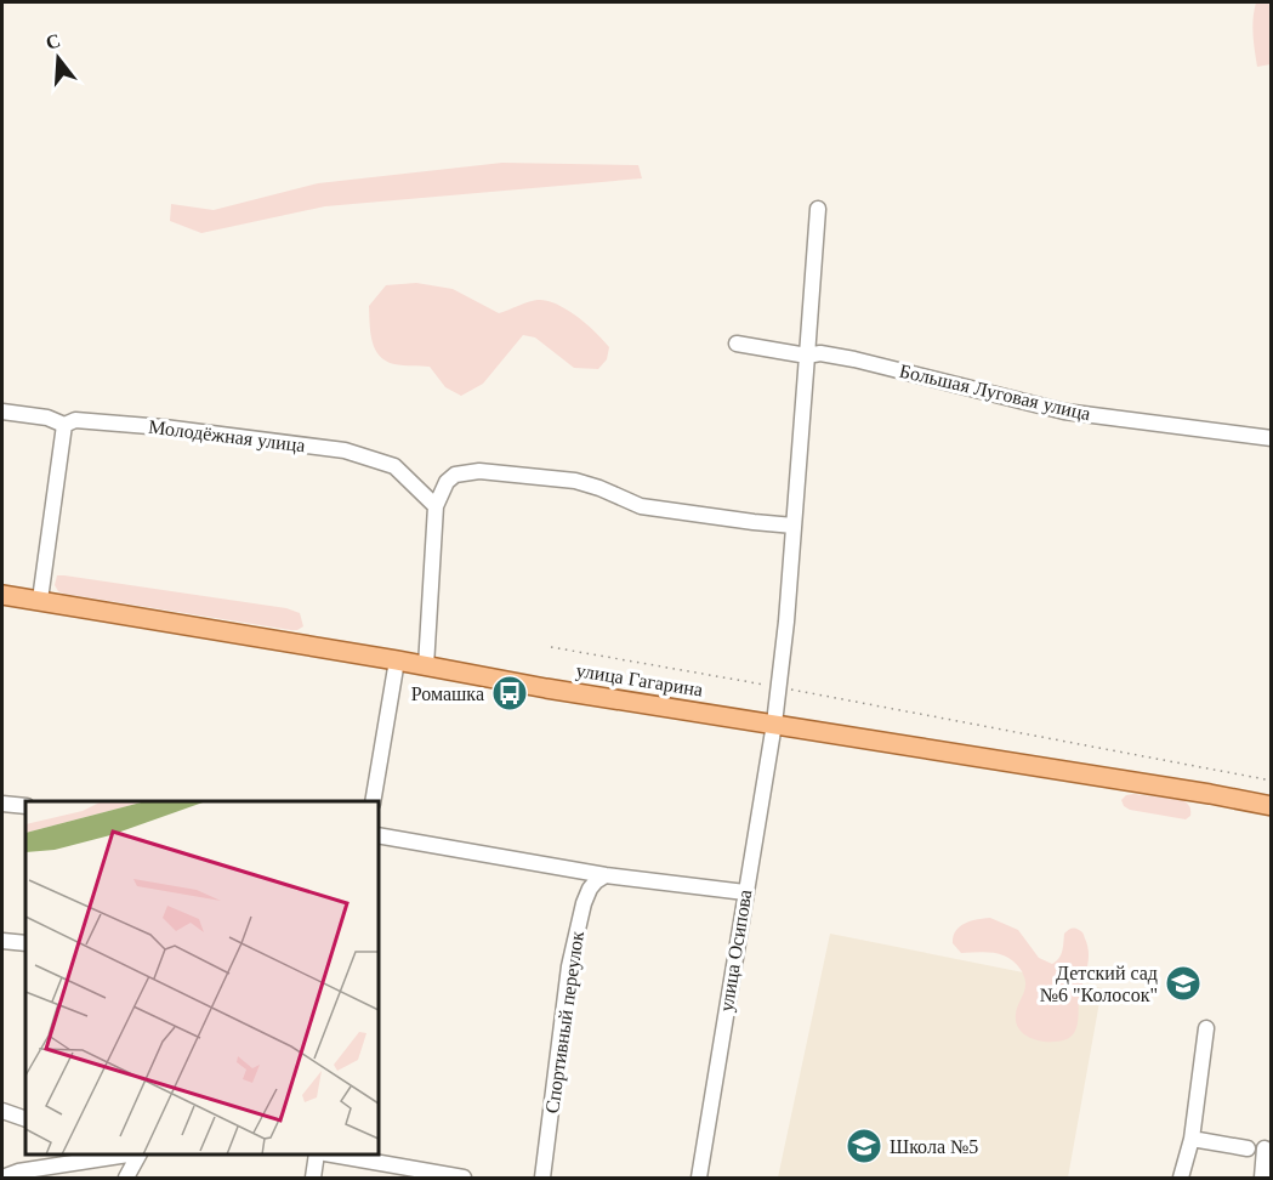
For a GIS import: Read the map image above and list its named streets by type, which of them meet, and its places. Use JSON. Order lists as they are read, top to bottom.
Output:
{
  "streets": {
    "main road": ["улица Гагарина"],
    "street": [
      "Большая Луговая улица",
      "Молодёжная улица",
      "улица Осипова",
      "Спортивный переулок"
    ]
  },
  "crossings": [
    ["Большая Луговая улица", "улица Осипова"],
    ["улица Гагарина", "улица Осипова"]
  ],
  "places": {
    "bus stop": ["Ромашка"],
    "school or university": ["Детский сад №6 \"Колосок\"", "Школа №5"]
  },
  "north": "top"
}
